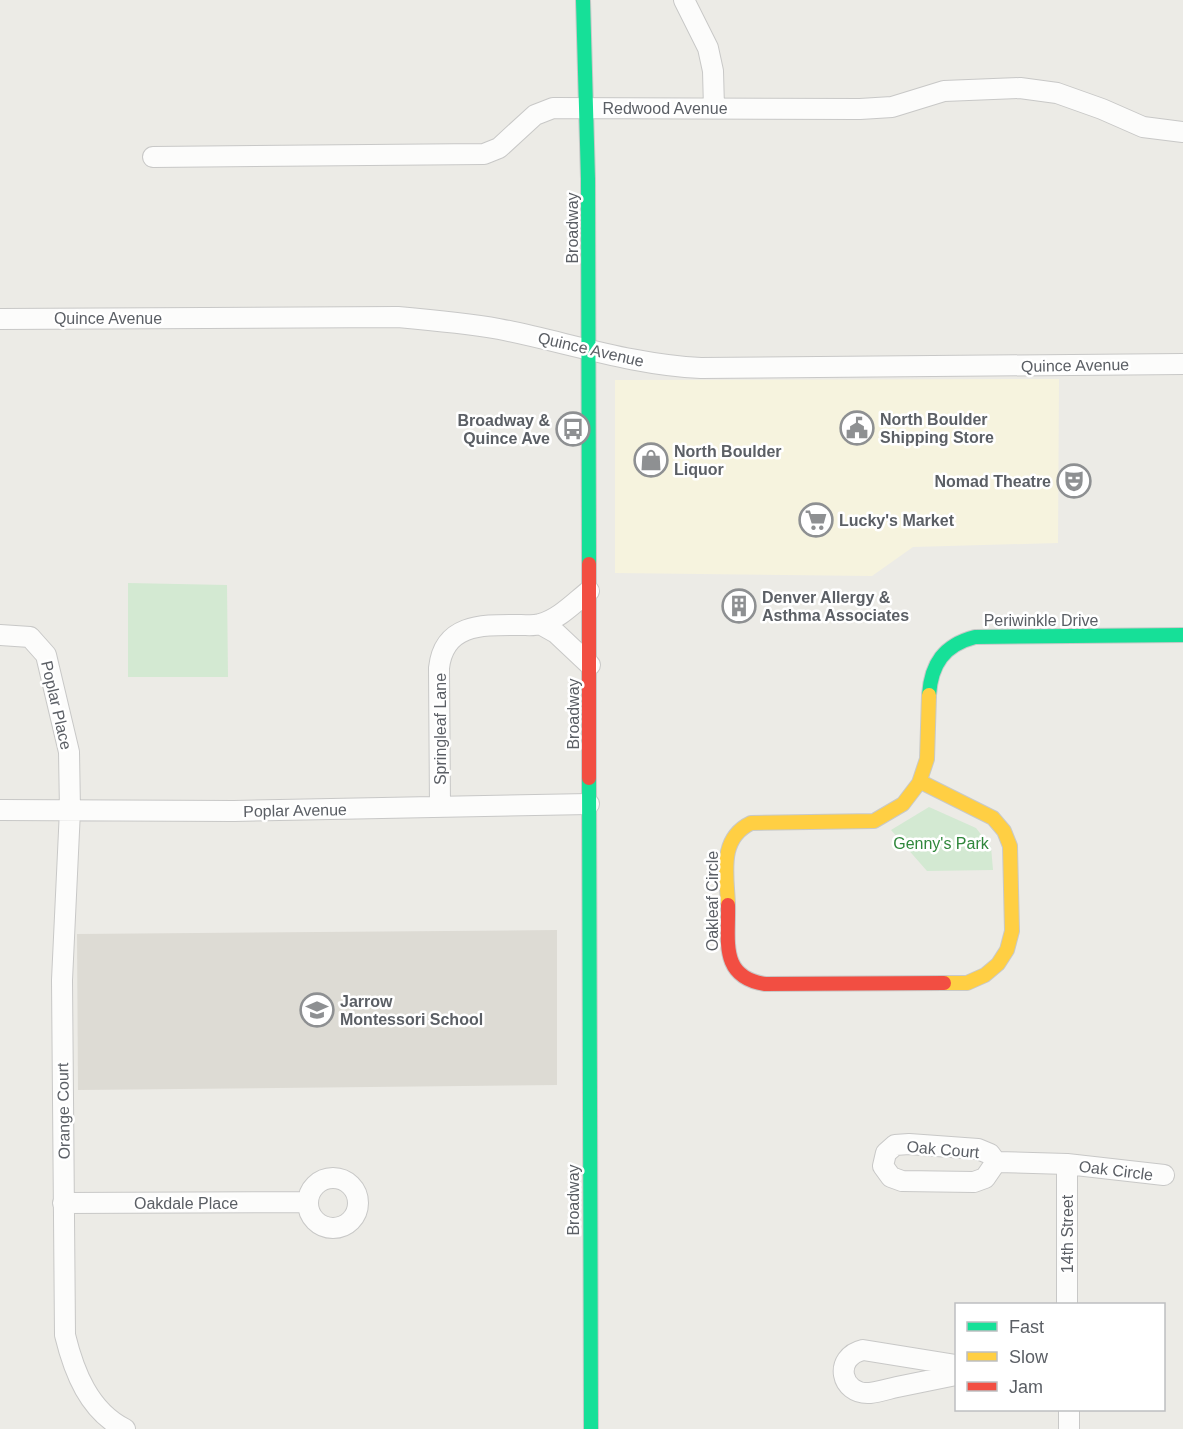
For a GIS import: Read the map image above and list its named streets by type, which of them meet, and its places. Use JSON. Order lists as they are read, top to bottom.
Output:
{
  "streets": {
    "main road": ["Broadway", "Periwinkle Drive", "Oakleaf Circle"],
    "street": [
      "Redwood Avenue",
      "Quince Avenue",
      "Poplar Place",
      "Springleaf Lane",
      "Poplar Avenue",
      "Orange Court",
      "Oak Court",
      "Oak Circle",
      "Oakdale Place",
      "14th Street"
    ]
  },
  "crossings": [
    ["Redwood Avenue", "Broadway"],
    ["Broadway", "Quince Avenue"],
    ["Broadway", "Springleaf Lane"],
    ["Broadway", "Poplar Avenue"],
    ["Periwinkle Drive", "Oakleaf Circle"],
    ["Poplar Place", "Poplar Avenue"],
    ["Poplar Place", "Orange Court"],
    ["Springleaf Lane", "Poplar Avenue"],
    ["Poplar Avenue", "Orange Court"],
    ["Orange Court", "Oakdale Place"],
    ["Oak Court", "Oak Circle"],
    ["Oak Court", "14th Street"],
    ["Oak Circle", "14th Street"]
  ],
  "parks": ["Genny's Park"],
  "places": {
    "public building": ["North Boulder Shipping Store"],
    "bus stop": ["Broadway & Quince Ave"],
    "shop": ["North Boulder Liquor"],
    "theatre": ["Nomad Theatre"],
    "supermarket": ["Lucky's Market"],
    "building": ["Denver Allergy & Asthma Associates"],
    "school or university": ["Jarrow Montessori School"]
  },
  "legend": ["Fast", "Slow", "Jam"]
}
